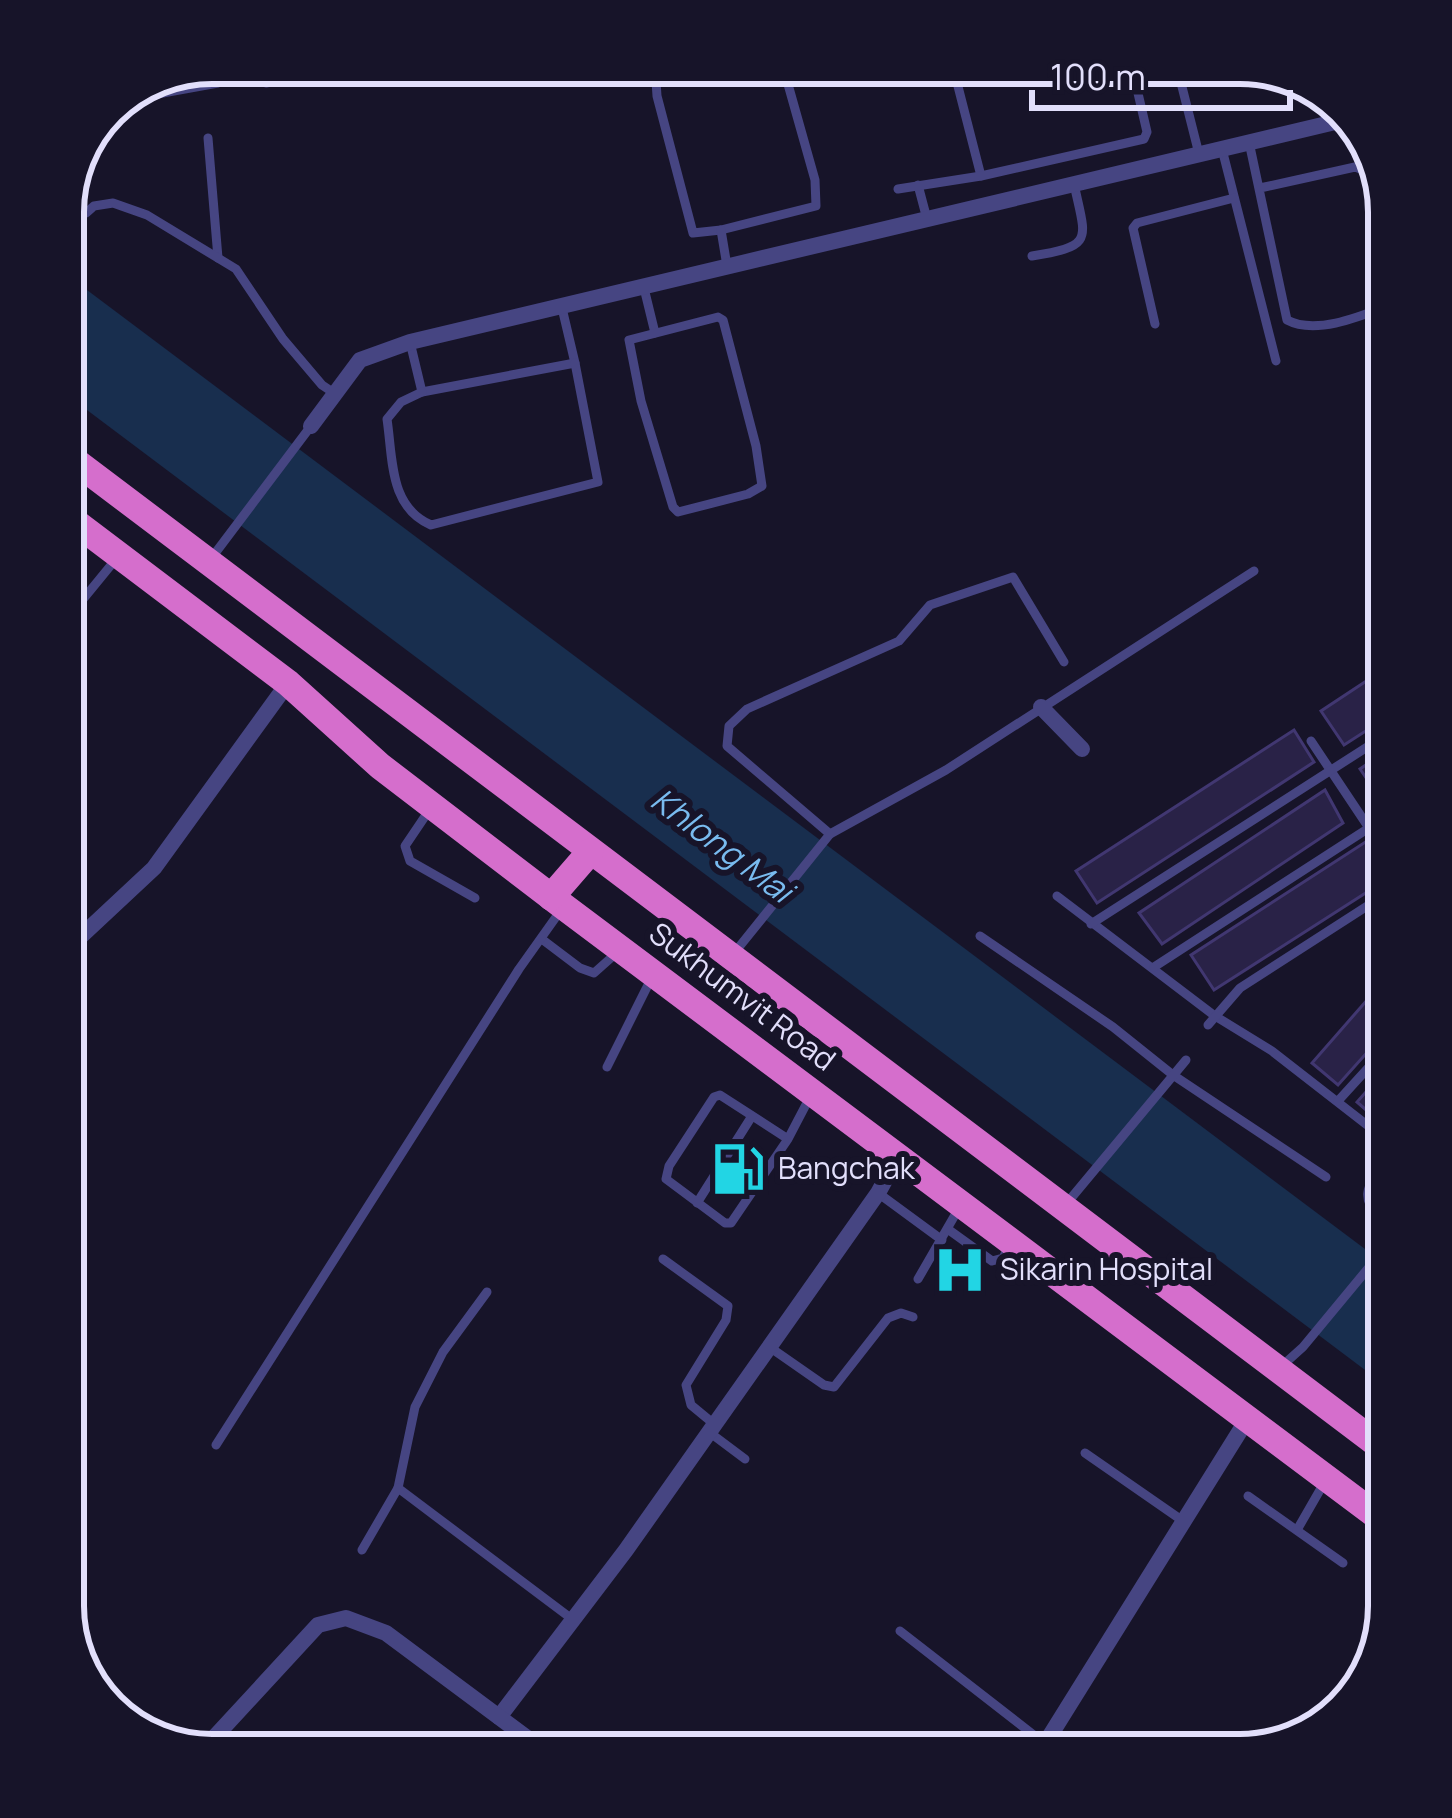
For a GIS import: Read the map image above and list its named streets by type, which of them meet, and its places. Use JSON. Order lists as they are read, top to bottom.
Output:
{
  "streets": {
    "highway": ["Sukhumvit Road"]
  },
  "water": ["Khlong Mai"],
  "places": {
    "fuel station": ["Bangchak"],
    "hospital": ["Sikarin Hospital"]
  },
  "scale_bar": "100 m"
}
